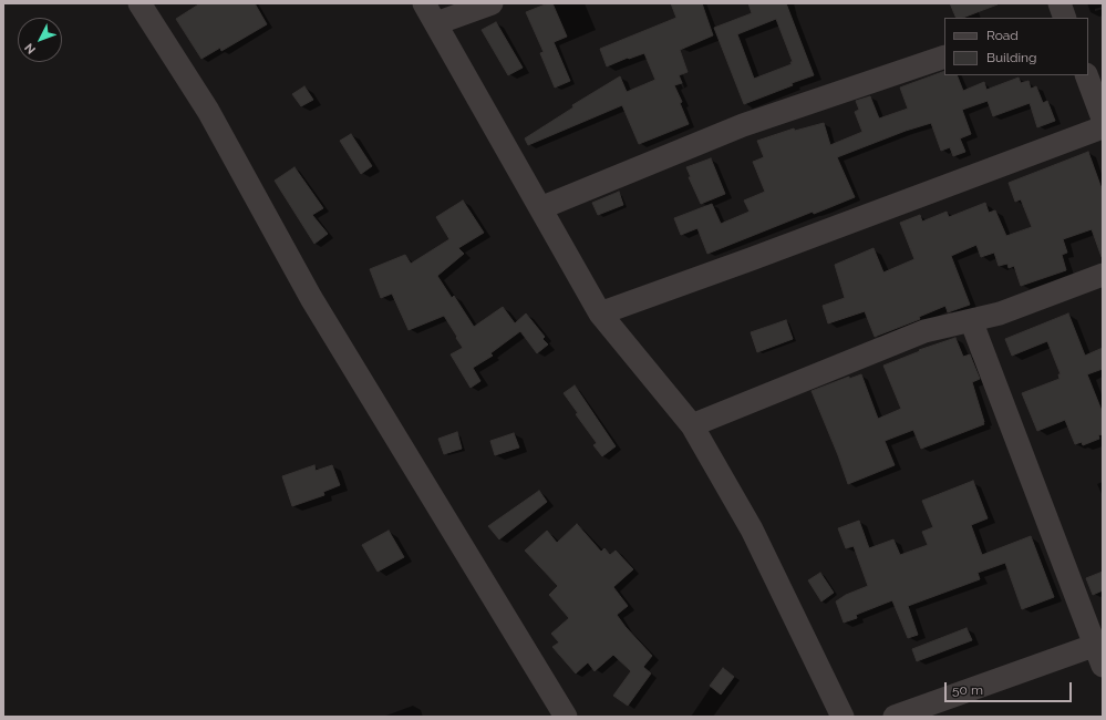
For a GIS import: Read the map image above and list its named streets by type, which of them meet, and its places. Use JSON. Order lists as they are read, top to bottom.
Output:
{
  "legend": ["Road", "Building"],
  "scale_bar": "50 m",
  "north": "bottom left"
}
